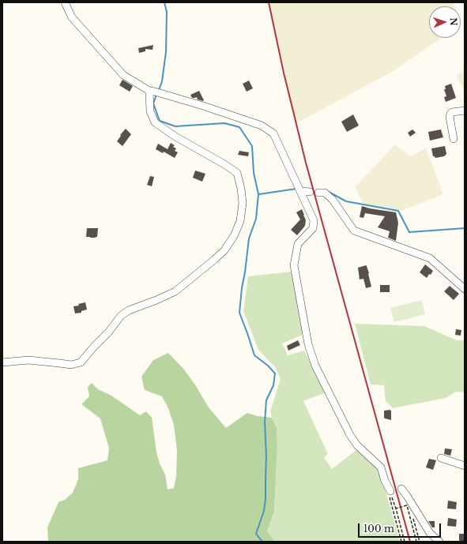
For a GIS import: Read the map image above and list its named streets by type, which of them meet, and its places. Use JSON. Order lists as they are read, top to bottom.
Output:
{
  "scale_bar": "100 m",
  "north": "right"
}
